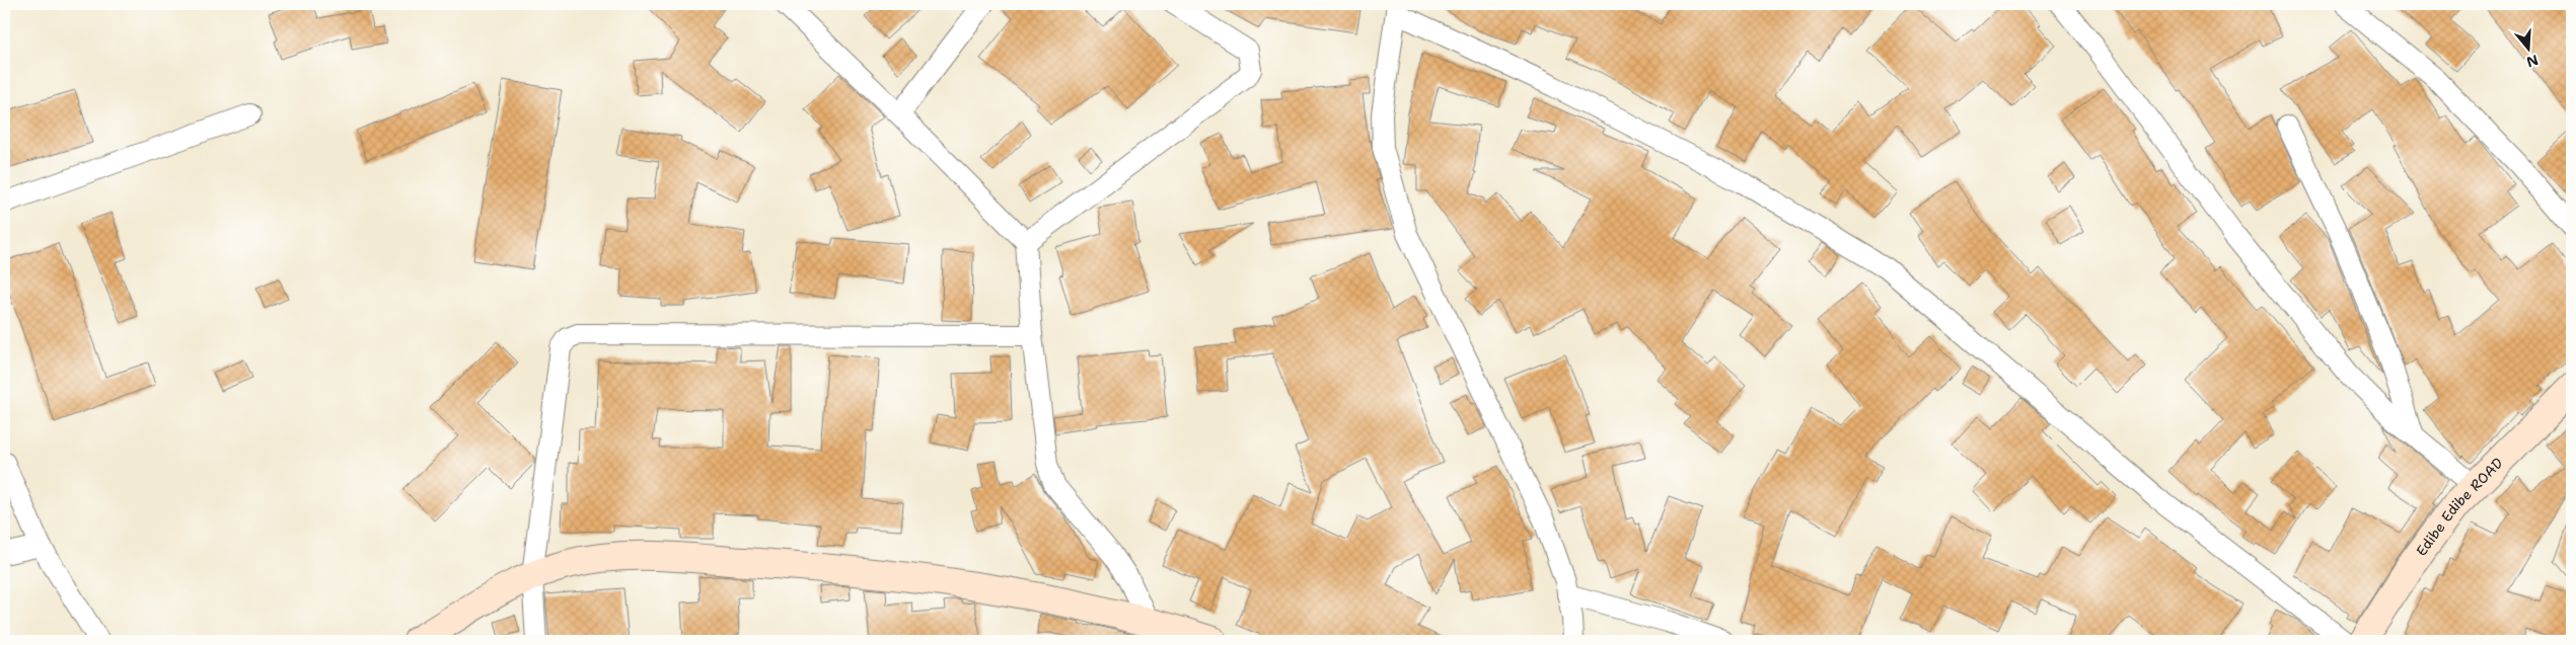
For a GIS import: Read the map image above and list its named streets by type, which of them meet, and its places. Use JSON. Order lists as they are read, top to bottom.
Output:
{
  "streets": {
    "street": ["Edibe Edibe ROAD"]
  },
  "north": "bottom"
}
